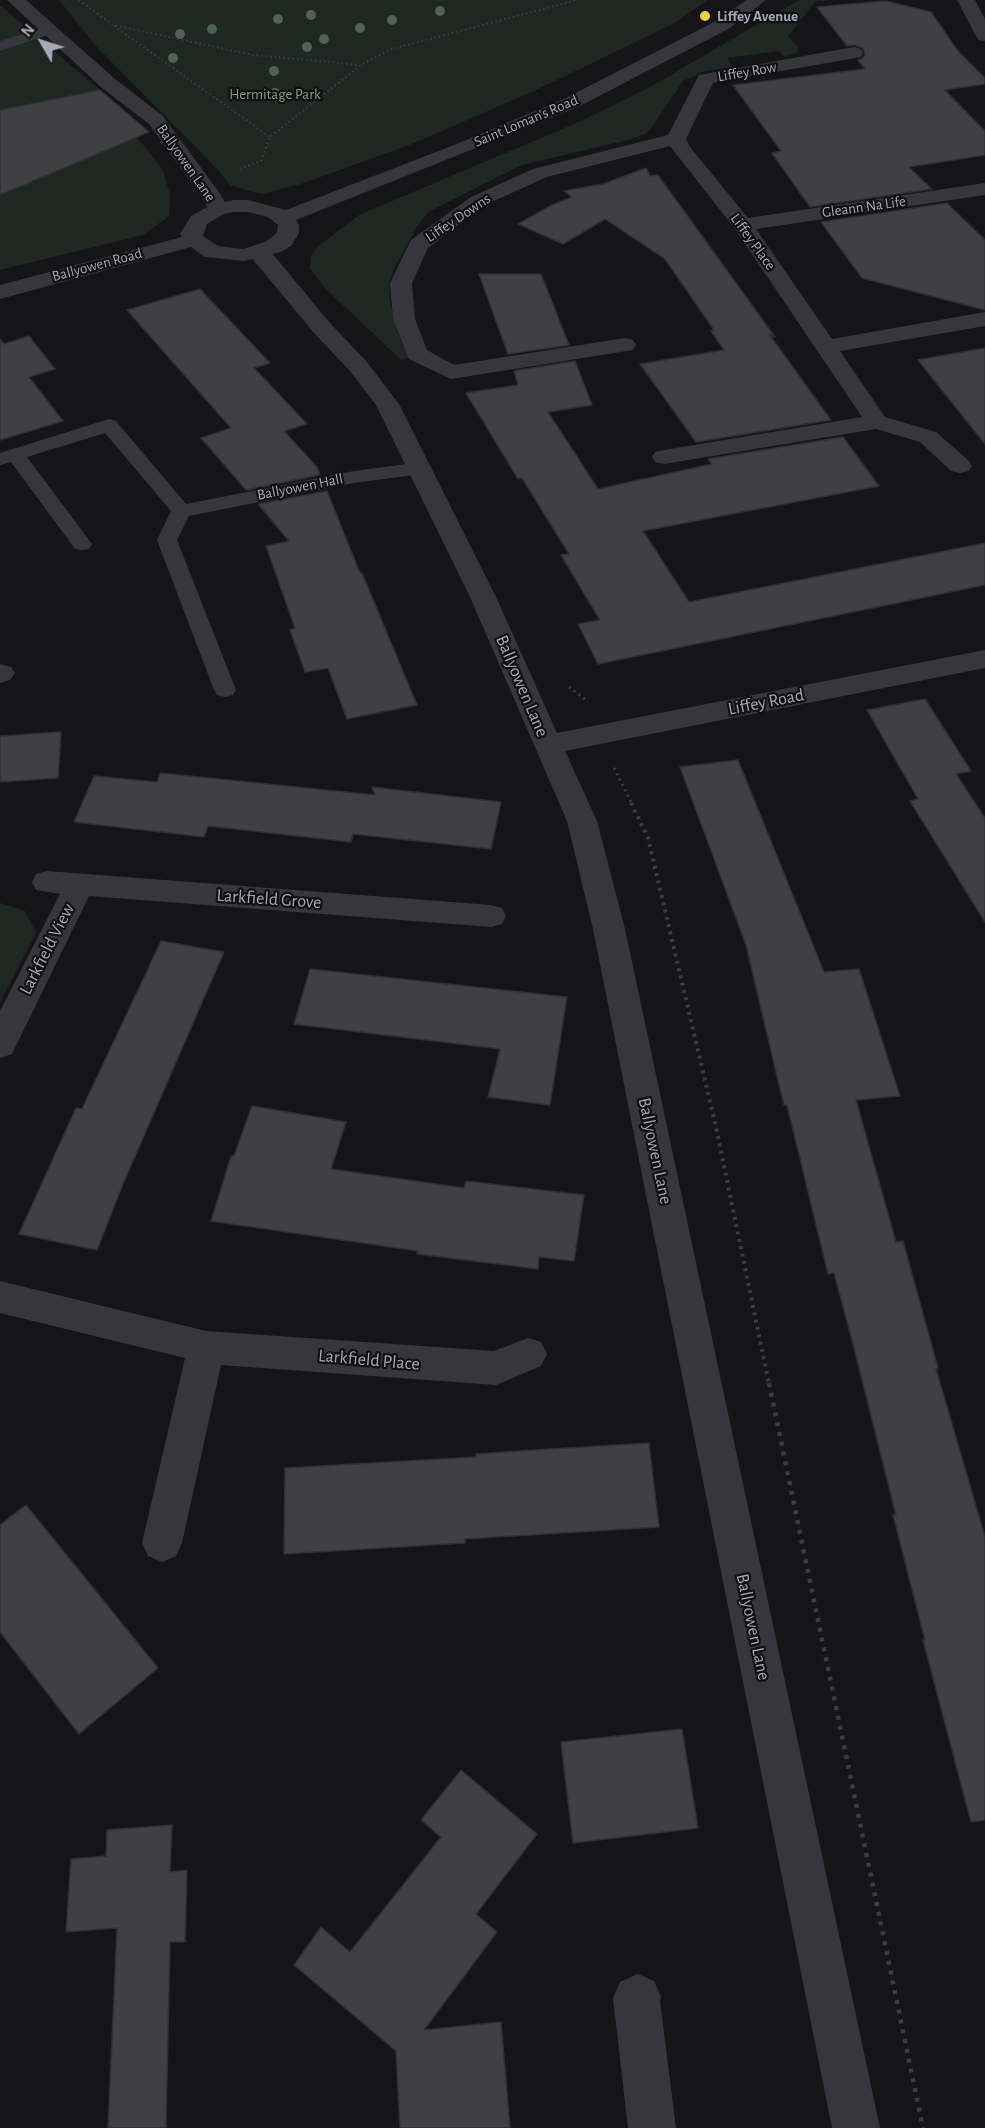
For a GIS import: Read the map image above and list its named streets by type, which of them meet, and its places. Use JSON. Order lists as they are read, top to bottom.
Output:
{
  "streets": {
    "street": [
      "Liffey Row",
      "Saint Loman's Road",
      "Ballyowen Lane",
      "Gleann Na Life",
      "Liffey Downs",
      "Liffey Place",
      "Ballyowen Road",
      "Liffey Road",
      "Larkfield Grove",
      "Larkfield View",
      "Larkfield Place"
    ],
    "lane": ["Ballyowen Hall"]
  },
  "crossings": [
    ["Liffey Row", "Liffey Downs"],
    ["Liffey Row", "Liffey Place"],
    ["Ballyowen Lane", "Ballyowen Hall"],
    ["Ballyowen Lane", "Liffey Road"],
    ["Gleann Na Life", "Liffey Place"],
    ["Liffey Downs", "Liffey Place"],
    ["Larkfield Grove", "Larkfield View"]
  ],
  "parks": ["Hermitage Park"],
  "places": ["Liffey Avenue"],
  "north": "top left"
}
